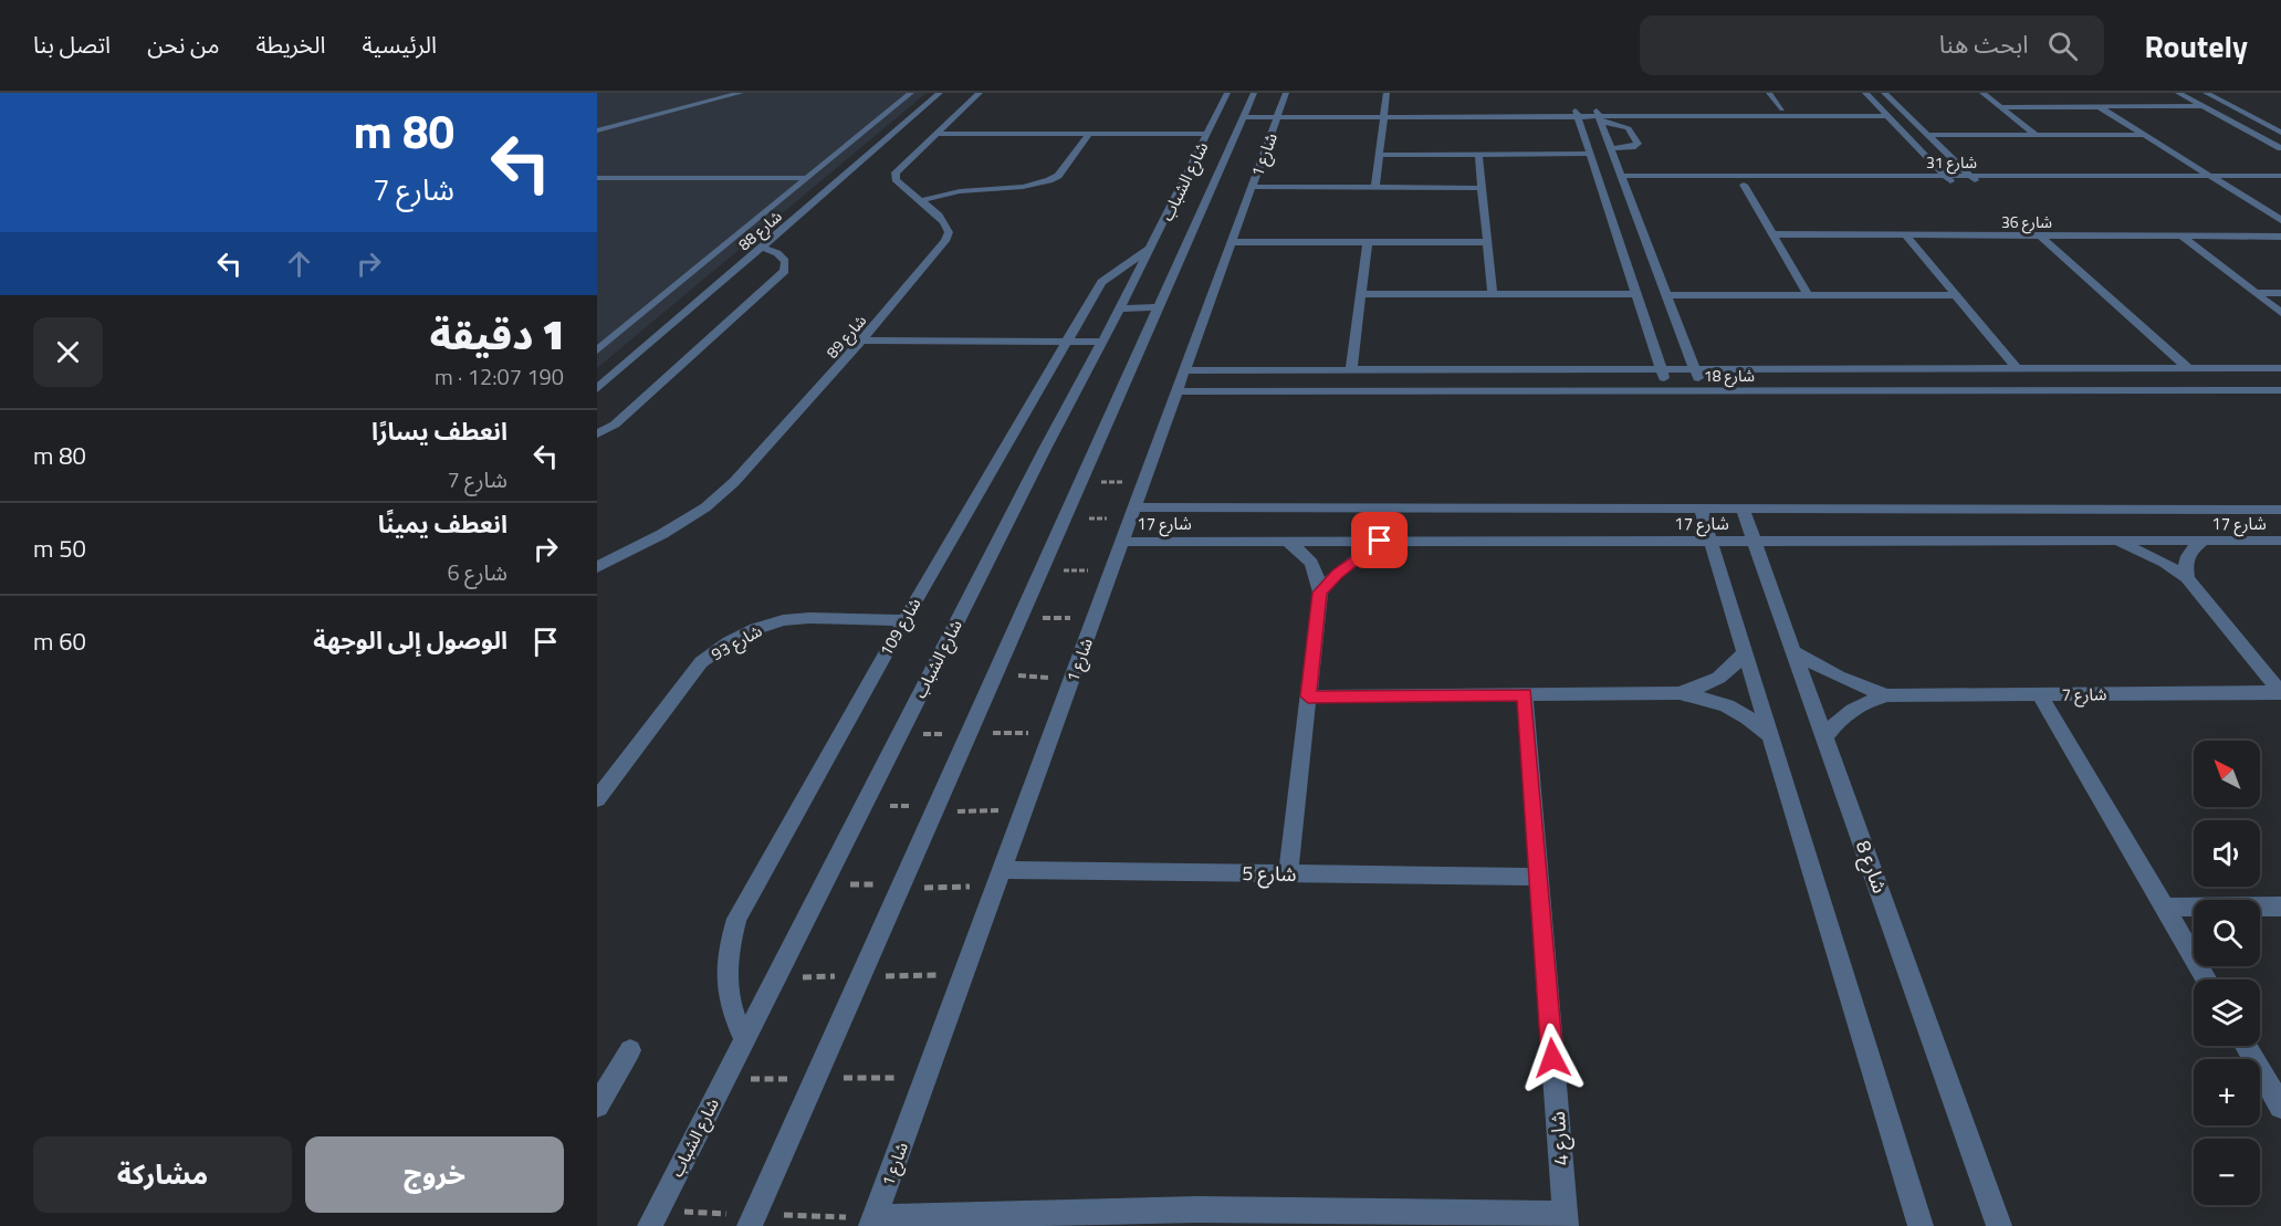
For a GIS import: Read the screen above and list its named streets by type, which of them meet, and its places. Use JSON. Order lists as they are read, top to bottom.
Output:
{
  "streets": {
    "street": [
      "شارع 1",
      "شارع 31",
      "شارع الشباب",
      "شارع 36",
      "شارع 88",
      "شارع 89",
      "شارع 18",
      "شارع 17",
      "شارع 109",
      "شارع 93",
      "شارع 7",
      "شارع 8",
      "شارع 5",
      "شارع 4"
    ]
  },
  "crossings": [
    ["شارع 1", "شارع 18"],
    ["شارع 1", "شارع 17"],
    ["شارع 1", "شارع 5"],
    ["شارع الشباب", "شارع 109"],
    ["شارع 17", "شارع 8"],
    ["شارع 109", "شارع 93"],
    ["شارع 7", "شارع 8"],
    ["شارع 5", "شارع 4"]
  ],
  "north": "top left",
  "page": {
    "header": "Routely",
    "search": "ابحث هنا",
    "nav": [
      "الرئيسية",
      "الخريطة",
      "من نحن",
      "اتصل بنا"
    ],
    "turn": ["80 m", "شارع 7"],
    "heading": ["1 دقيقة", "190 m · 12:07"],
    "list": [
      {
        "name": "انعطف يسارًا",
        "note": "شارع 7",
        "value": "80 m"
      },
      {
        "name": "انعطف يمينًا",
        "note": "شارع 6",
        "value": "50 m"
      },
      {
        "name": "الوصول إلى الوجهة",
        "value": "60 m"
      }
    ],
    "map_buttons": ["+", "−"],
    "buttons": ["خروج", "مشاركة"]
  }
}
